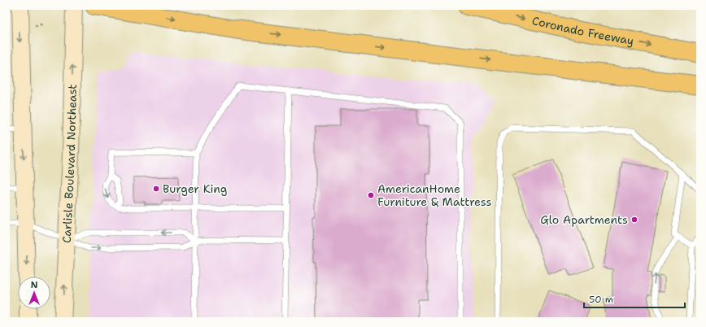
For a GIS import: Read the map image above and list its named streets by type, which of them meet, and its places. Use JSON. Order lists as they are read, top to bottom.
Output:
{
  "streets": {
    "highway": ["Coronado Freeway"],
    "main road": ["Carlisle Boulevard Northeast"]
  },
  "places": ["Burger King", "AmericanHome Furniture & Mattress", "Glo Apartments"],
  "scale_bar": "50 m",
  "north": "top"
}
